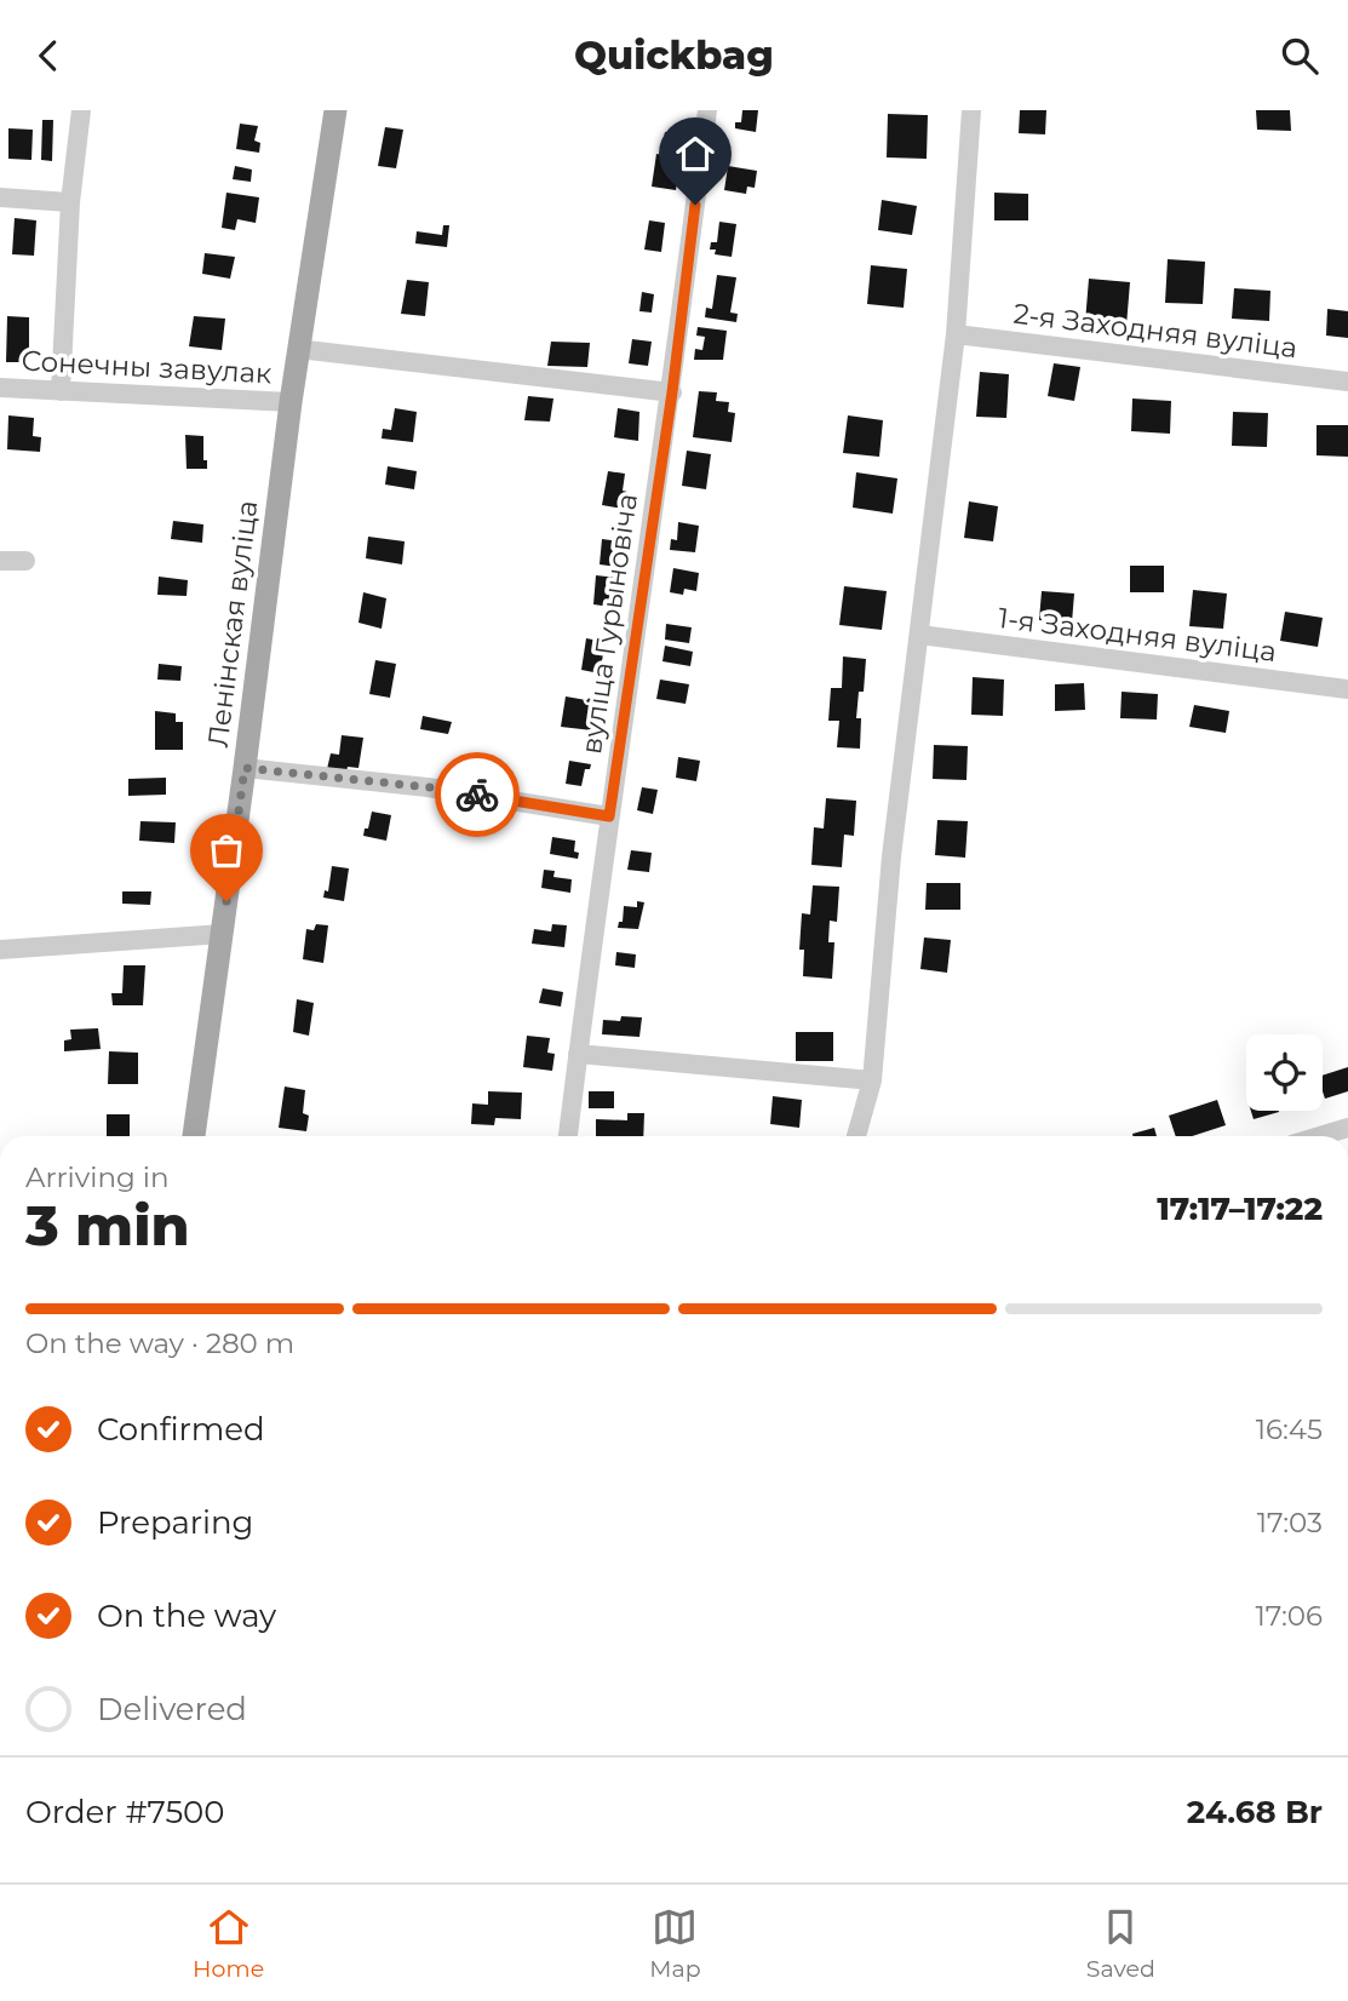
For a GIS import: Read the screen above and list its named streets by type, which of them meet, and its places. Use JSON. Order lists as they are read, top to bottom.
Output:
{
  "streets": {
    "main road": ["Ленінская вуліца"],
    "street": [
      "2-я Заходняя вуліца",
      "Сонечны завулак",
      "вуліца Гурыновіча",
      "1-я Заходняя вуліца"
    ]
  },
  "crossings": [
    ["Сонечны завулак", "Ленінская вуліца"]
  ],
  "page": {
    "header": "Quickbag",
    "heading": ["3 min", "Arriving in", "17:17–17:22"],
    "panel": ["Order #7500", "24.68 Br"],
    "bar": "On the way · 280 m",
    "list": [
      ["Confirmed", "16:45"],
      ["Preparing", "17:03"],
      ["On the way", "17:06"],
      "Delivered"
    ],
    "tabs": ["Home", "Map", "Saved"]
  }
}
